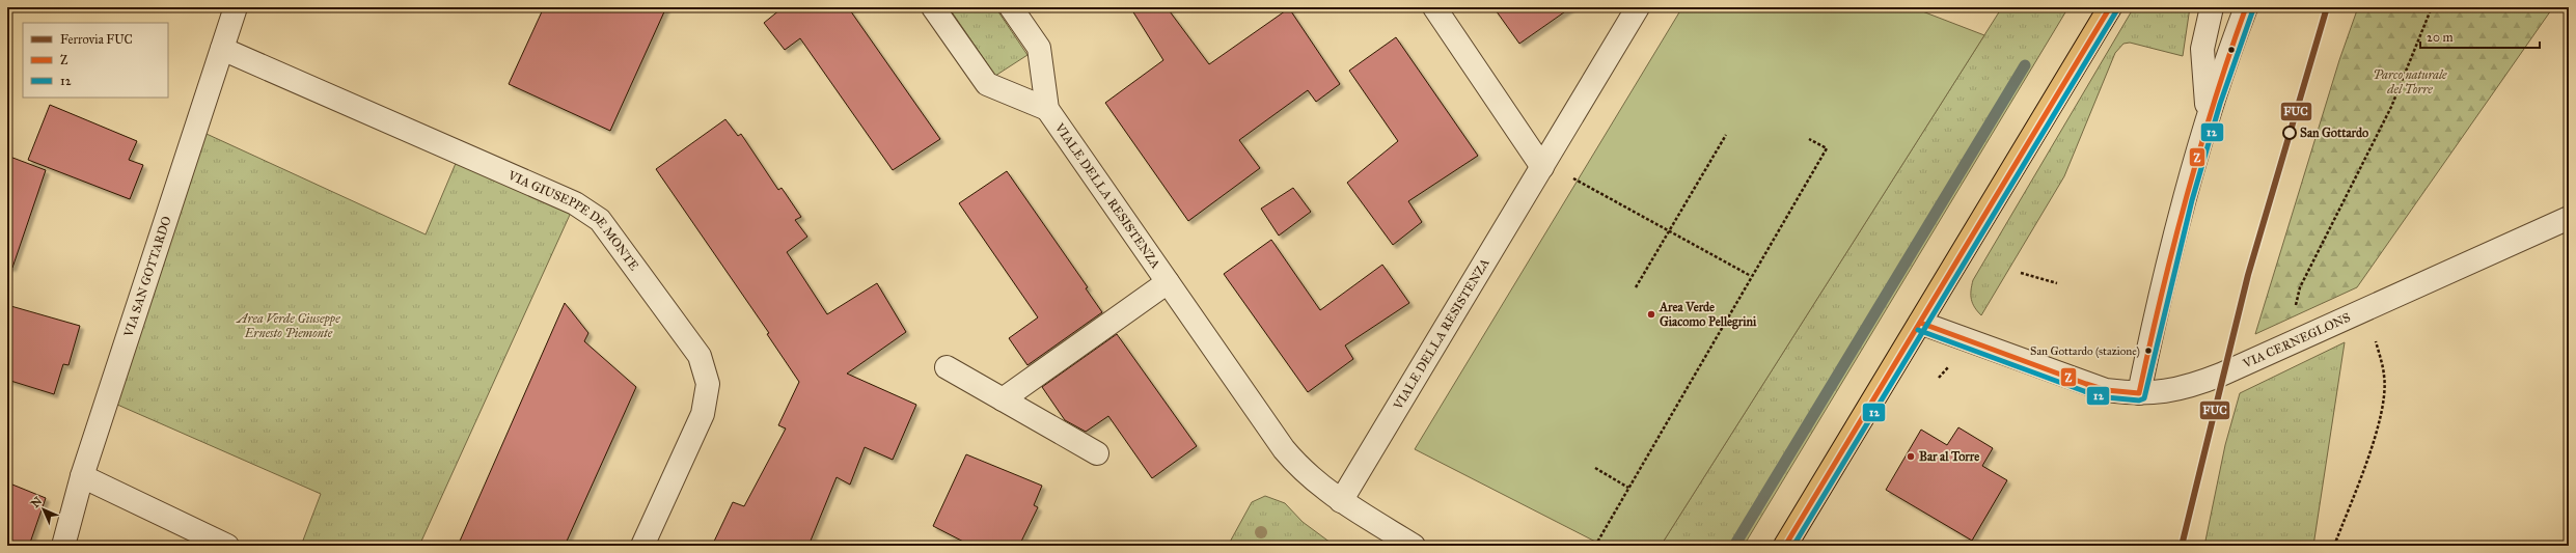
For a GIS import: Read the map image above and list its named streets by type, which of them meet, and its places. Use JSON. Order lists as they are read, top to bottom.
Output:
{
  "streets": {
    "street": [
      "VIALE DELLA RESISTENZA",
      "VIA GIUSEPPE DE MONTE",
      "VIA SAN GOTTARDO",
      "VIA CERNEGLONS"
    ]
  },
  "crossings": [
    ["VIA GIUSEPPE DE MONTE", "VIA SAN GOTTARDO"]
  ],
  "parks": ["Parco naturale del Torre", "Area Verde Giuseppe Ernesto Piemonte"],
  "places": [
    "San Gottardo",
    "Area Verde Giacomo Pellegrini",
    "San Gottardo (stazione)",
    "Bar al Torre"
  ],
  "lines": ["rail line FUC", "transit line Z", "transit line 12"],
  "legend": ["Ferrovia FUC", "Z", "12"],
  "scale_bar": "20 m",
  "north": "top left"
}
